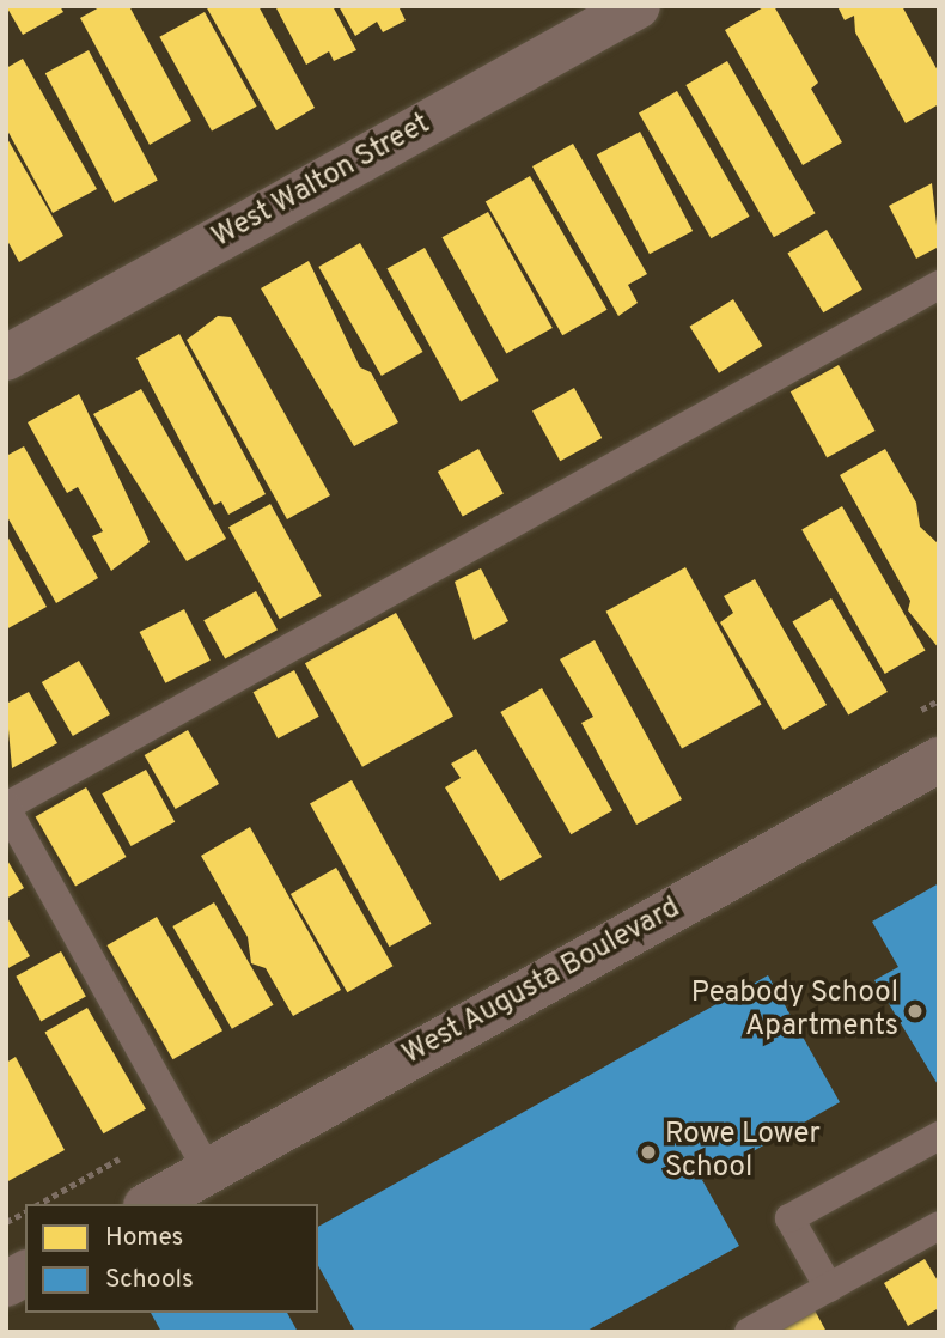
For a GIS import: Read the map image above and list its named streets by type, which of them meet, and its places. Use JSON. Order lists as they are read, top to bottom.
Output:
{
  "streets": {
    "street": ["West Walton Street", "West Augusta Boulevard"]
  },
  "places": ["Peabody School Apartments", "Rowe Lower School"],
  "legend": ["Homes", "Schools"]
}
